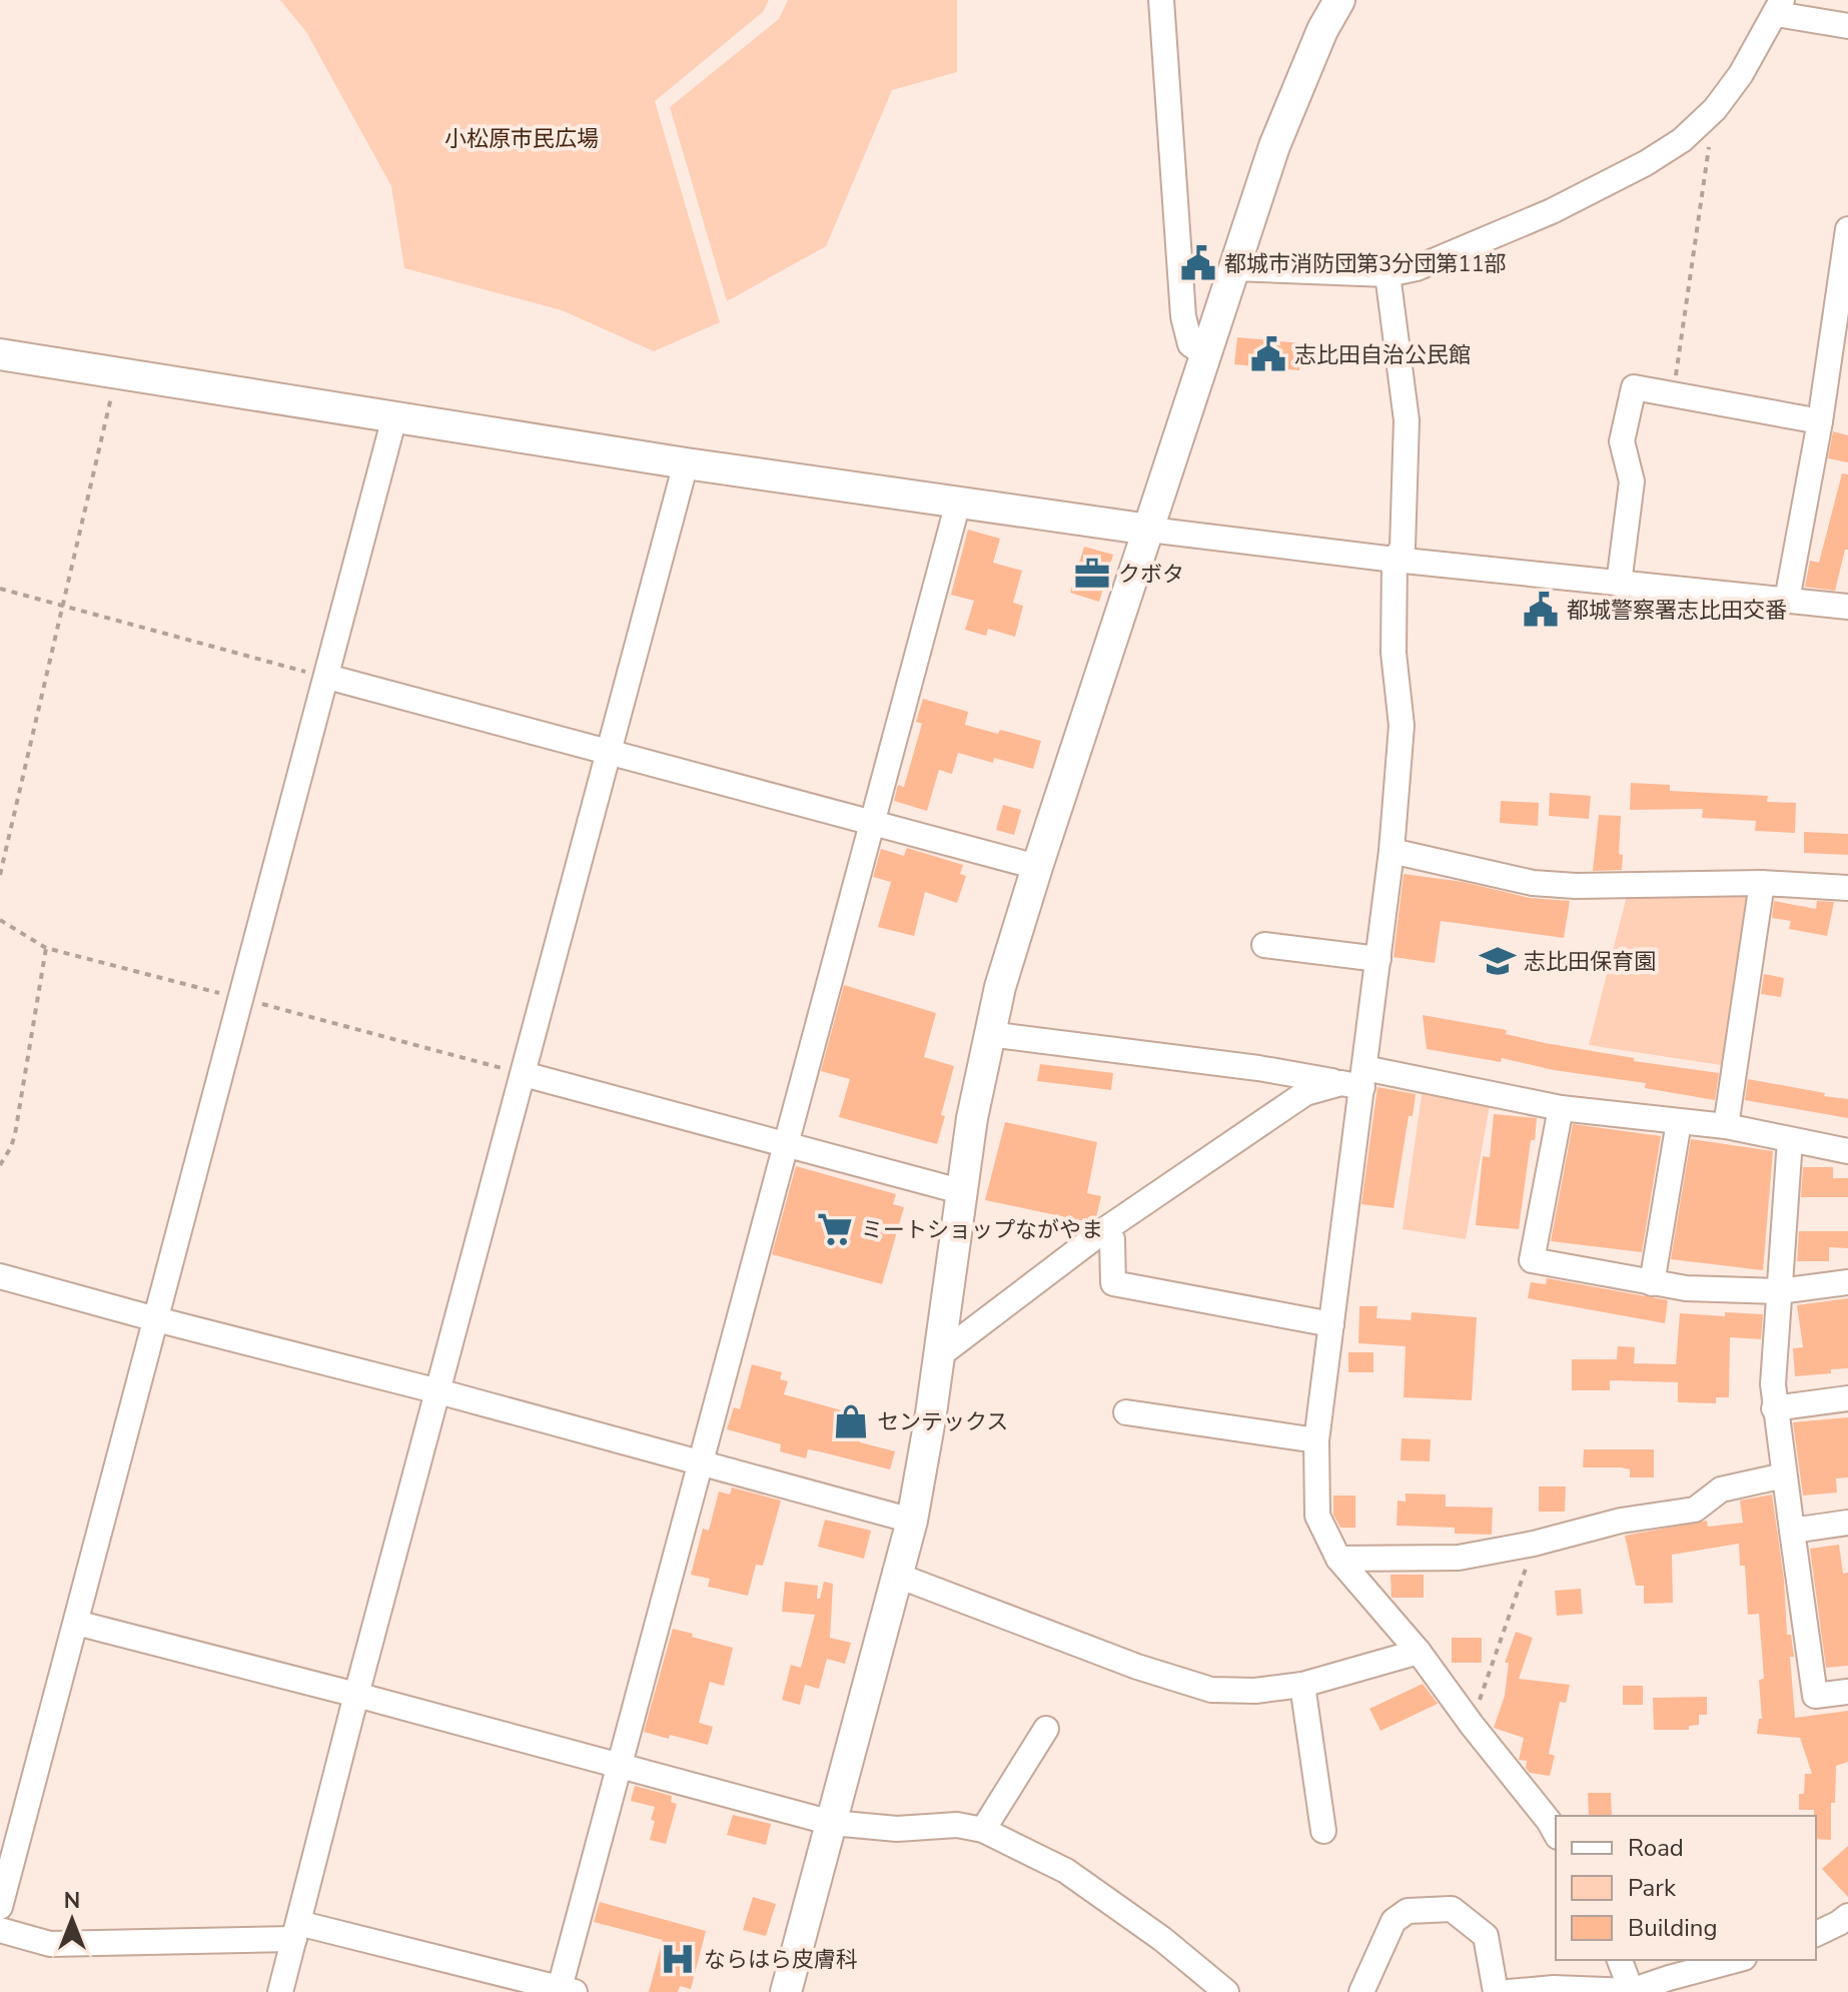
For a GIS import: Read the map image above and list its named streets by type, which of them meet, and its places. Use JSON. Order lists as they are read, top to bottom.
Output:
{
  "parks": ["小松原市民広場"],
  "places": {
    "public building": ["都城市消防団第3分団第11部", "志比田自治公民館", "都城警察署志比田交番"],
    "office": ["クボタ"],
    "school or university": ["志比田保育園"],
    "supermarket": ["ミートショップながやま"],
    "shop": ["センテックス"],
    "hospital": ["ならはら皮膚科"]
  },
  "legend": ["Road", "Park", "Building"],
  "north": "top"
}
